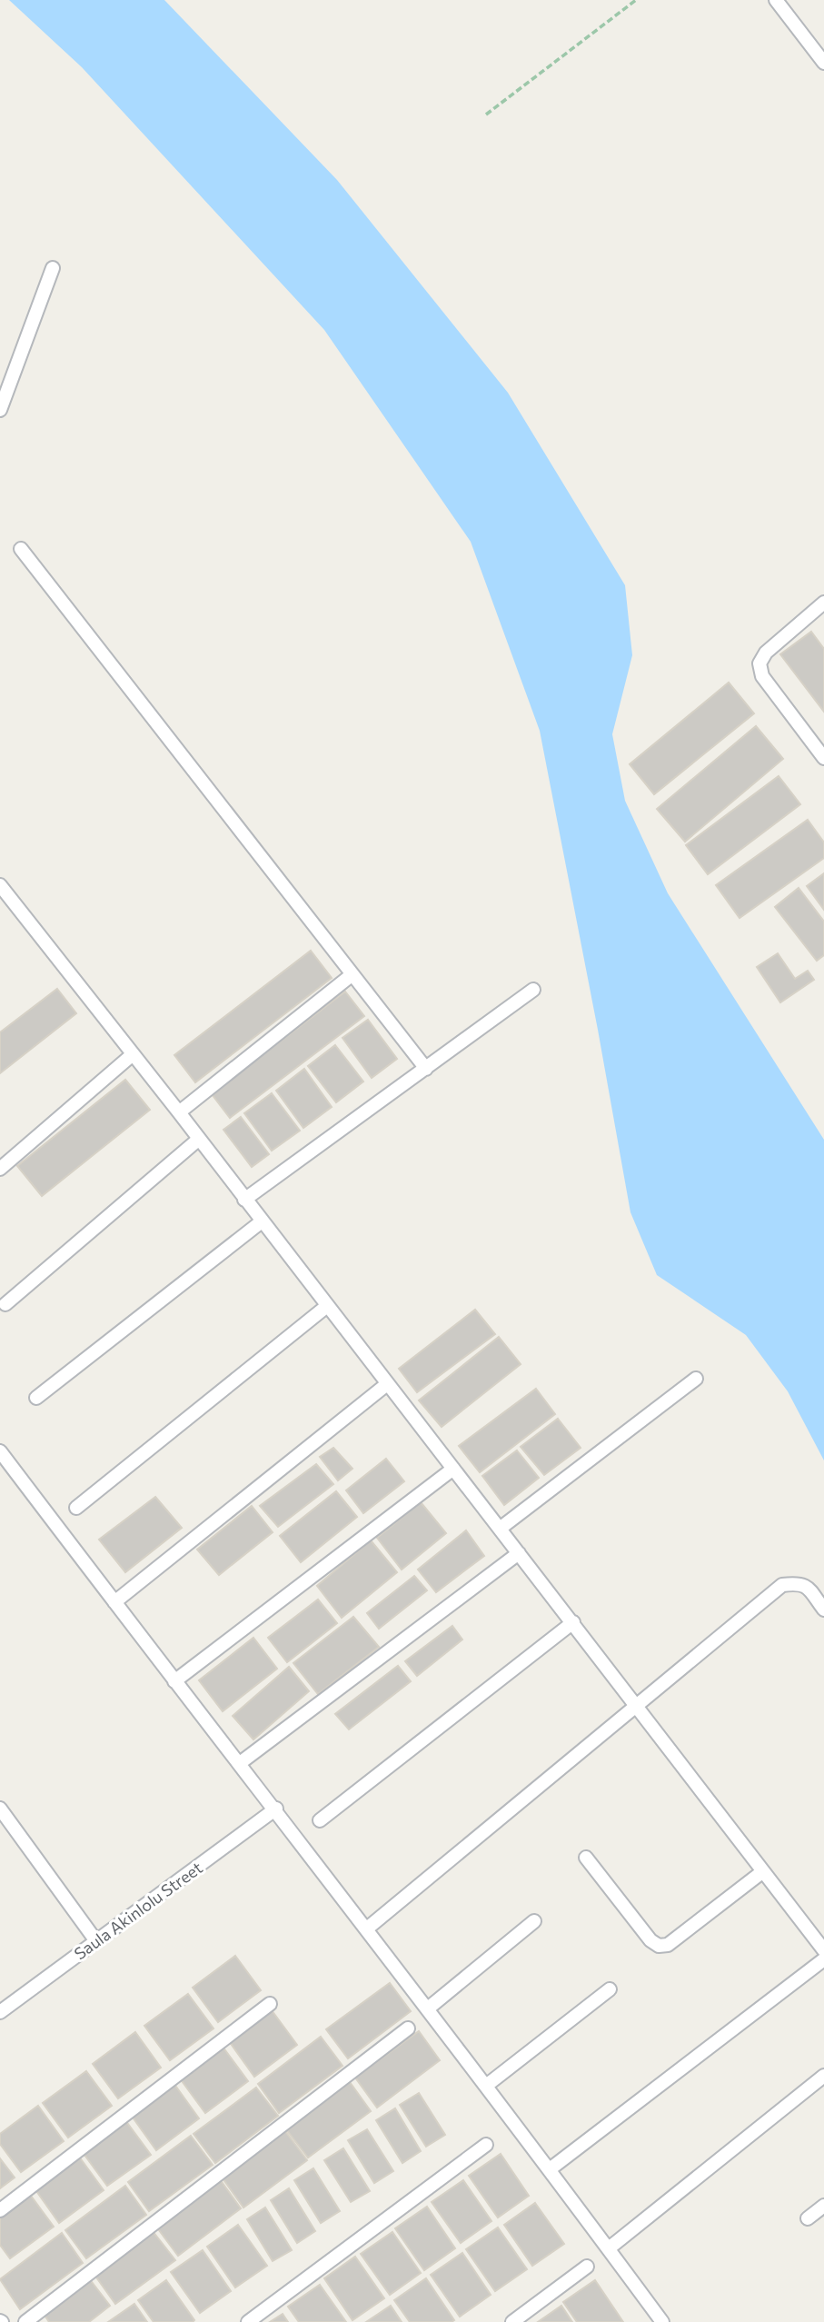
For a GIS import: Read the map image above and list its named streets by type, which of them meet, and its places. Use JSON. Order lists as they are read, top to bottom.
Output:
{
  "streets": {
    "street": ["Saula Akinlolu Street"]
  }
}
